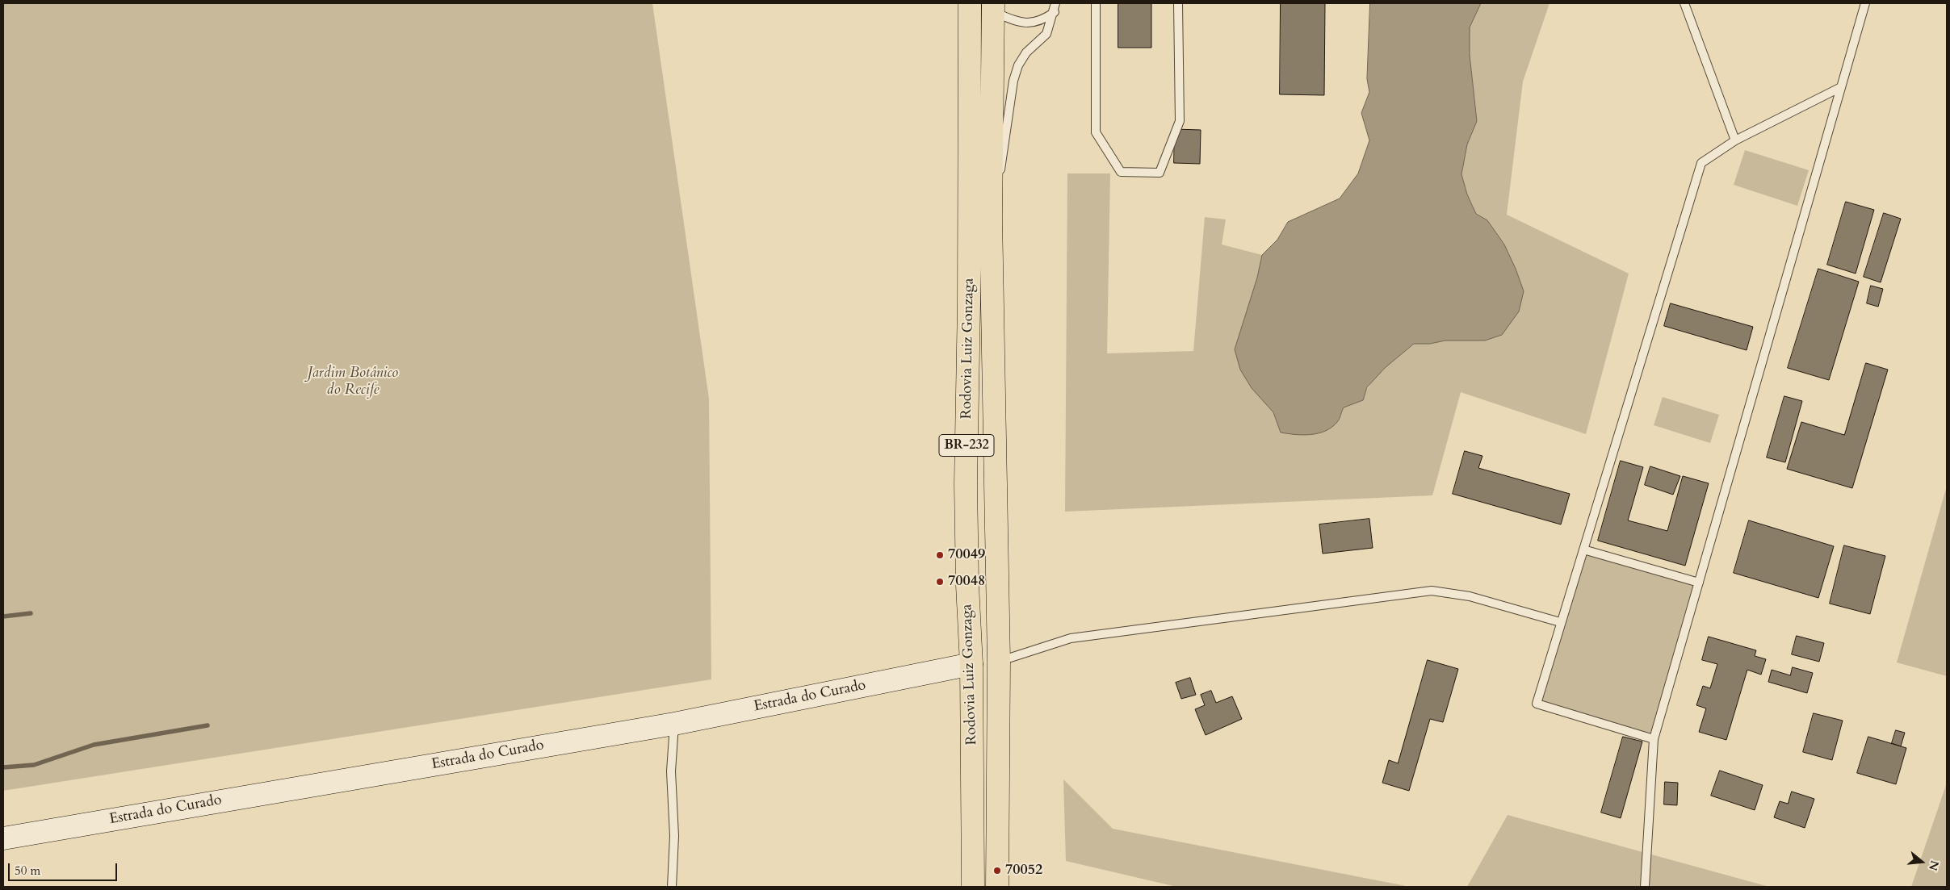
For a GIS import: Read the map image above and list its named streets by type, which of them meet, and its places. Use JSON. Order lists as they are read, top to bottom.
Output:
{
  "streets": {
    "highway": ["Rodovia Luiz Gonzaga", "BR-232"],
    "main road": ["Estrada do Curado"]
  },
  "crossings": [
    ["Rodovia Luiz Gonzaga", "Estrada do Curado"]
  ],
  "parks": ["Jardim Botânico do Recife"],
  "places": ["70049", "70048", "70052"],
  "scale_bar": "50 m",
  "north": "right"
}
